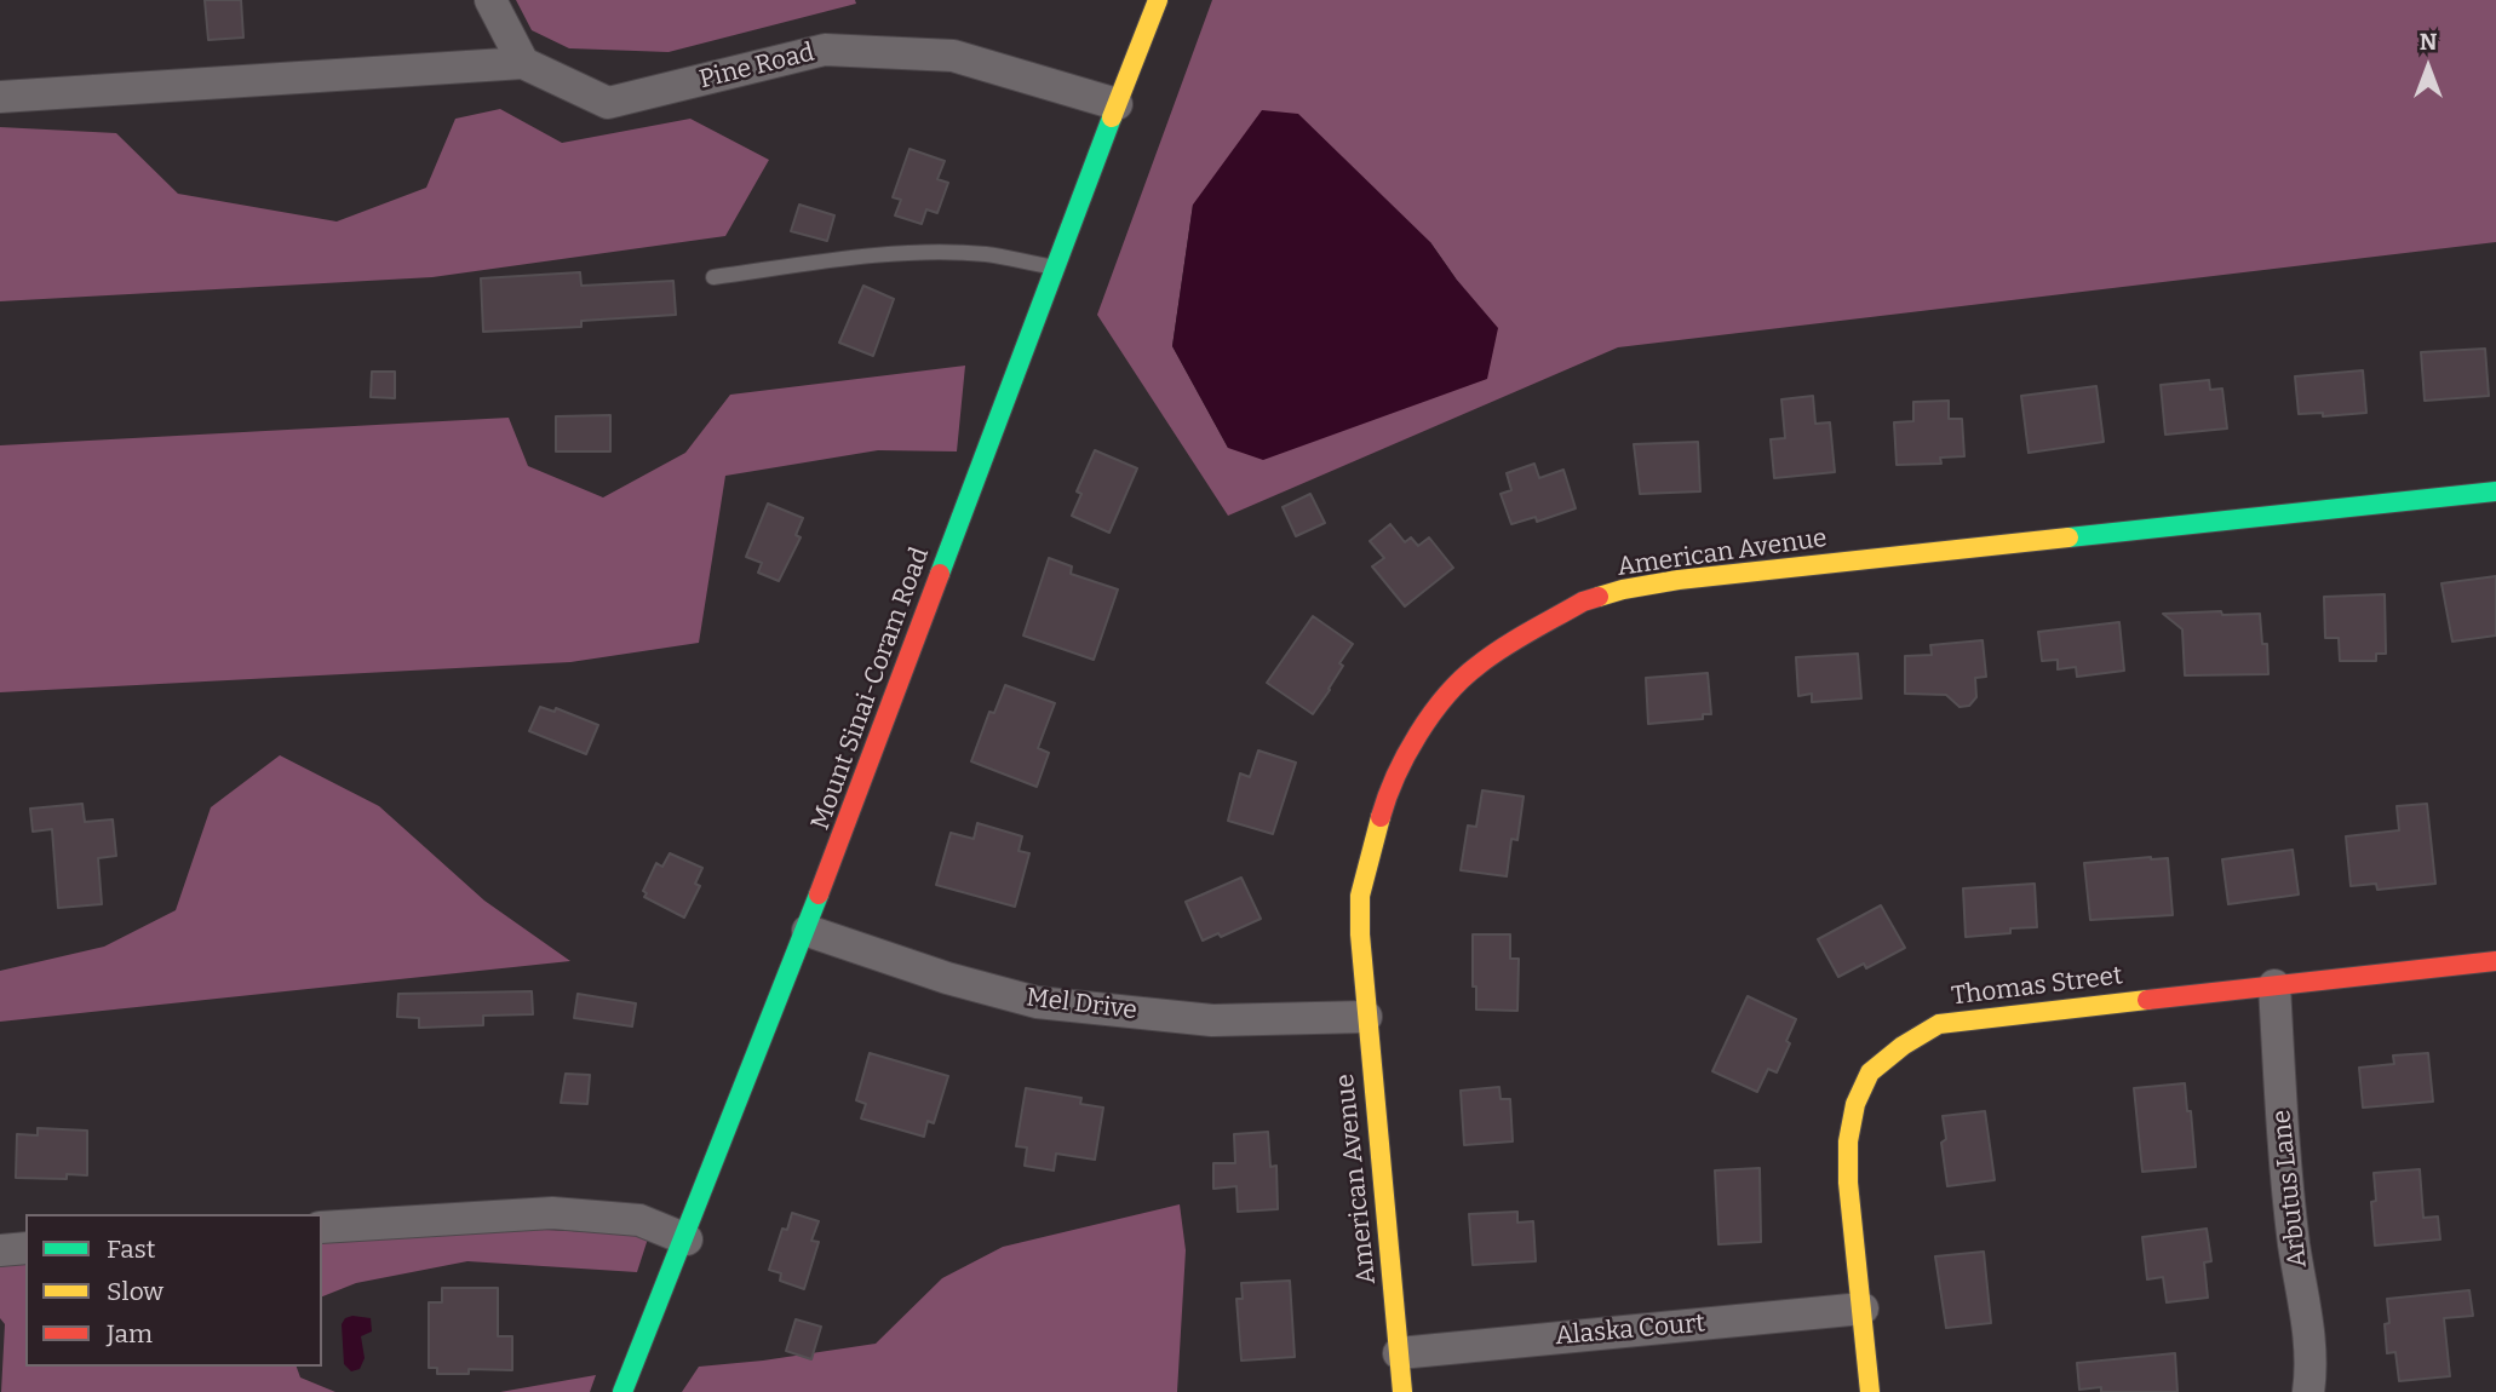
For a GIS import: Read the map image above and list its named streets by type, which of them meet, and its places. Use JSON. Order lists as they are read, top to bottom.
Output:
{
  "streets": {
    "street": [
      "Pine Road",
      "American Avenue",
      "Mount Sinai-Coram Road",
      "Thomas Street",
      "Mel Drive",
      "Arbutus Lane",
      "Alaska Court"
    ]
  },
  "crossings": [
    ["Pine Road", "Mount Sinai-Coram Road"],
    ["American Avenue", "Mel Drive"],
    ["American Avenue", "Alaska Court"],
    ["Mount Sinai-Coram Road", "Mel Drive"],
    ["Thomas Street", "Arbutus Lane"],
    ["Thomas Street", "Alaska Court"]
  ],
  "legend": ["Fast", "Slow", "Jam"],
  "north": "top"
}
